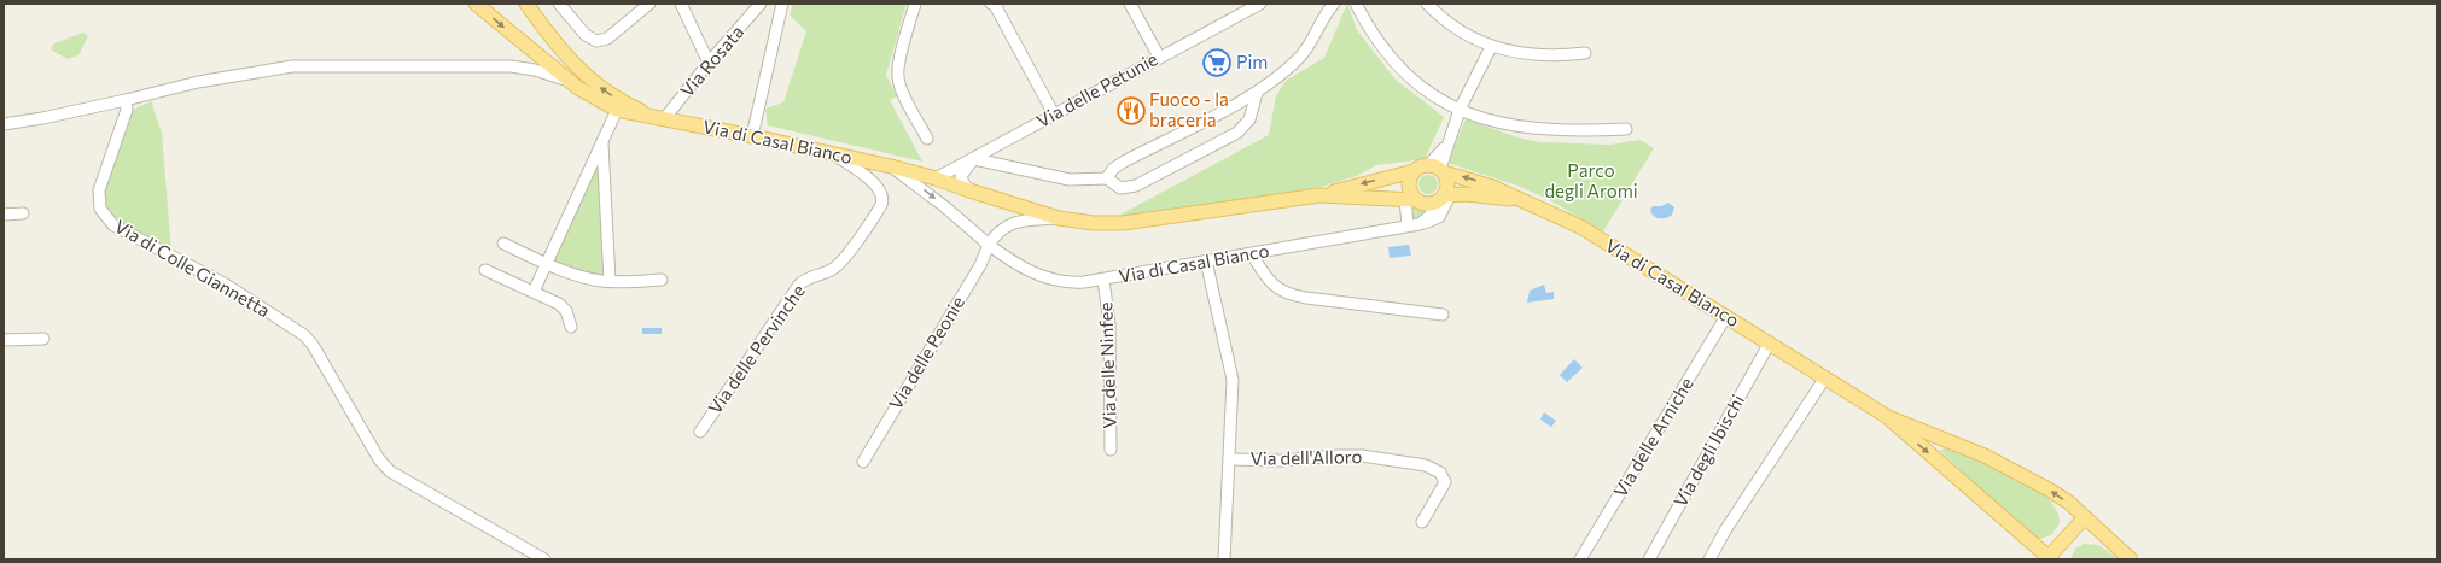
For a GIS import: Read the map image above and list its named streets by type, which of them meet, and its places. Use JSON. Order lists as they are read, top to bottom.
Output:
{
  "streets": {
    "main road": ["Via di Casal Bianco"],
    "street": [
      "Via Rosata",
      "Via delle Petunie",
      "Via di Colle Giannetta",
      "Via delle Pervinche",
      "Via delle Peonie",
      "Via delle Ninfee",
      "Via delle Arniche",
      "Via degli Ibischi",
      "Via dell'Alloro"
    ]
  },
  "crossings": [
    ["Via Rosata", "Via di Casal Bianco"],
    ["Via delle Petunie", "Via di Casal Bianco"],
    ["Via di Casal Bianco", "Via delle Pervinche"],
    ["Via di Casal Bianco", "Via delle Peonie"],
    ["Via di Casal Bianco", "Via delle Ninfee"],
    ["Via di Casal Bianco", "Via delle Arniche"],
    ["Via di Casal Bianco", "Via degli Ibischi"]
  ],
  "parks": ["Parco degli Aromi"],
  "places": {
    "supermarket": ["Pim"],
    "restaurant": ["Fuoco - la braceria"]
  }
}
